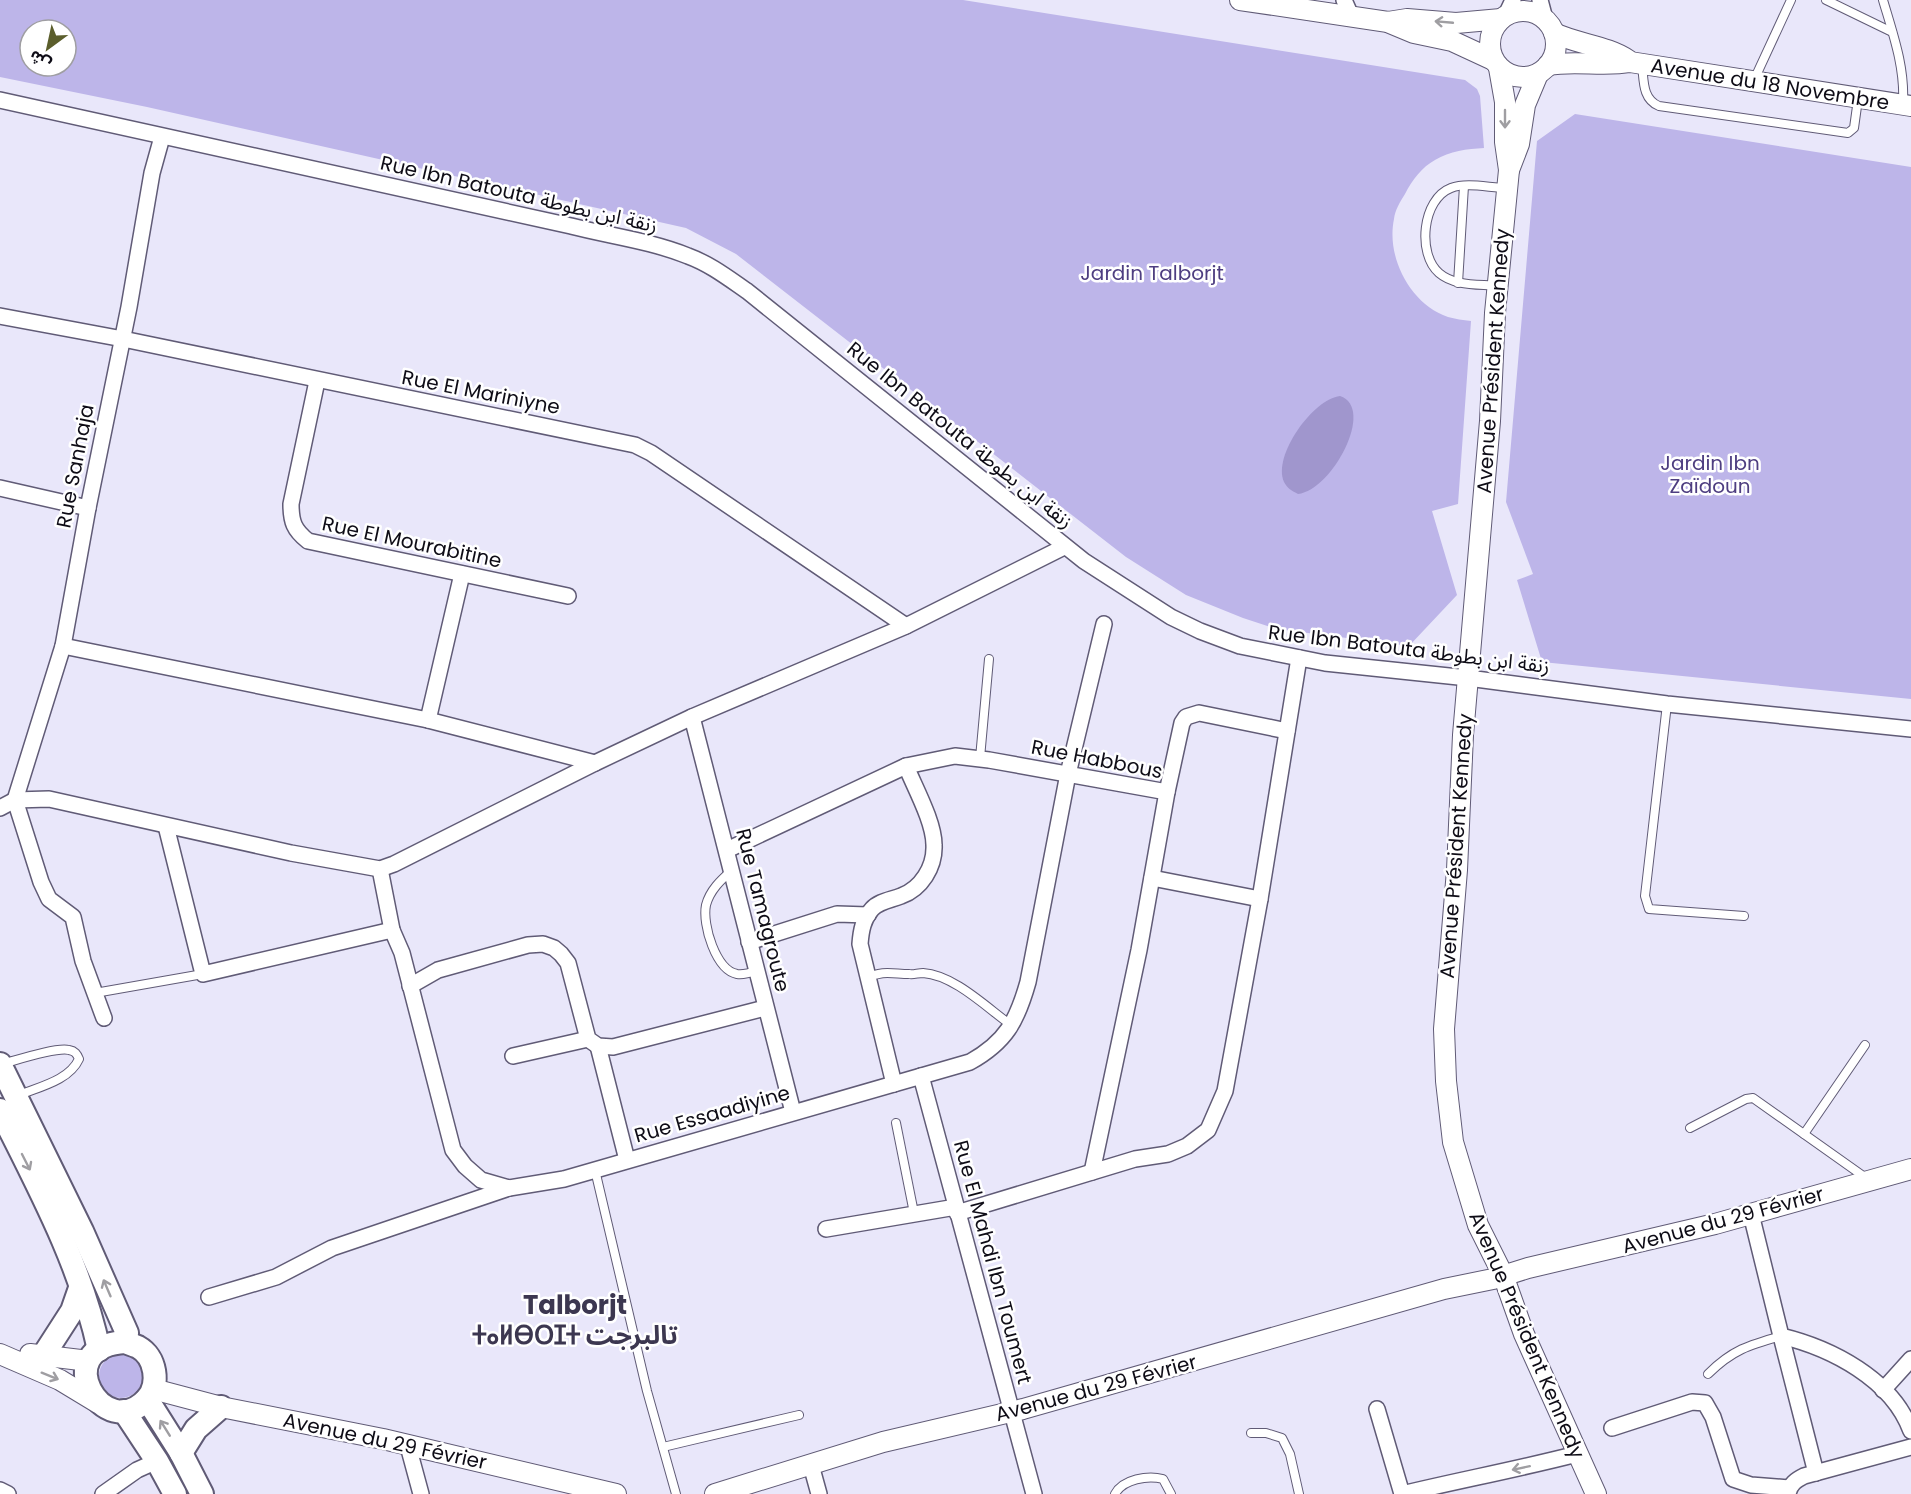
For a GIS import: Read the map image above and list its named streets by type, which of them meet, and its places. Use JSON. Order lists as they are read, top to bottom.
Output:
{
  "streets": {
    "street": [
      "Avenue du 18 Novembre",
      "Rue Ibn Batouta زنقة ابن بطوطة",
      "Avenue Président Kennedy",
      "Rue El Mariniyne",
      "Rue Sanhaja",
      "Rue El Mourabitine",
      "Rue Habbous",
      "Rue Tamagroute",
      "Rue Essaadiyine",
      "Avenue du 29 Février",
      "Rue El Mahdi Ibn Toumert"
    ]
  },
  "crossings": [
    ["Avenue du 18 Novembre", "Avenue Président Kennedy"],
    ["Rue Ibn Batouta زنقة ابن بطوطة", "Avenue Président Kennedy"],
    ["Rue Ibn Batouta زنقة ابن بطوطة", "Rue Sanhaja"],
    ["Avenue Président Kennedy", "Avenue du 29 Février"],
    ["Rue El Mariniyne", "Rue Sanhaja"],
    ["Rue El Mariniyne", "Rue El Mourabitine"],
    ["Rue Habbous", "Rue Tamagroute"],
    ["Rue Habbous", "Rue Essaadiyine"],
    ["Rue Tamagroute", "Rue Essaadiyine"],
    ["Rue Essaadiyine", "Rue El Mahdi Ibn Toumert"],
    ["Avenue du 29 Février", "Rue El Mahdi Ibn Toumert"]
  ],
  "districts": ["Talborjt ⵜⴰⵍⴱⵔⵊⵜ تالبرجت"],
  "parks": ["Jardin Talborjt", "Jardin Ibn Zaïdoun"],
  "north": "bottom left"
}
